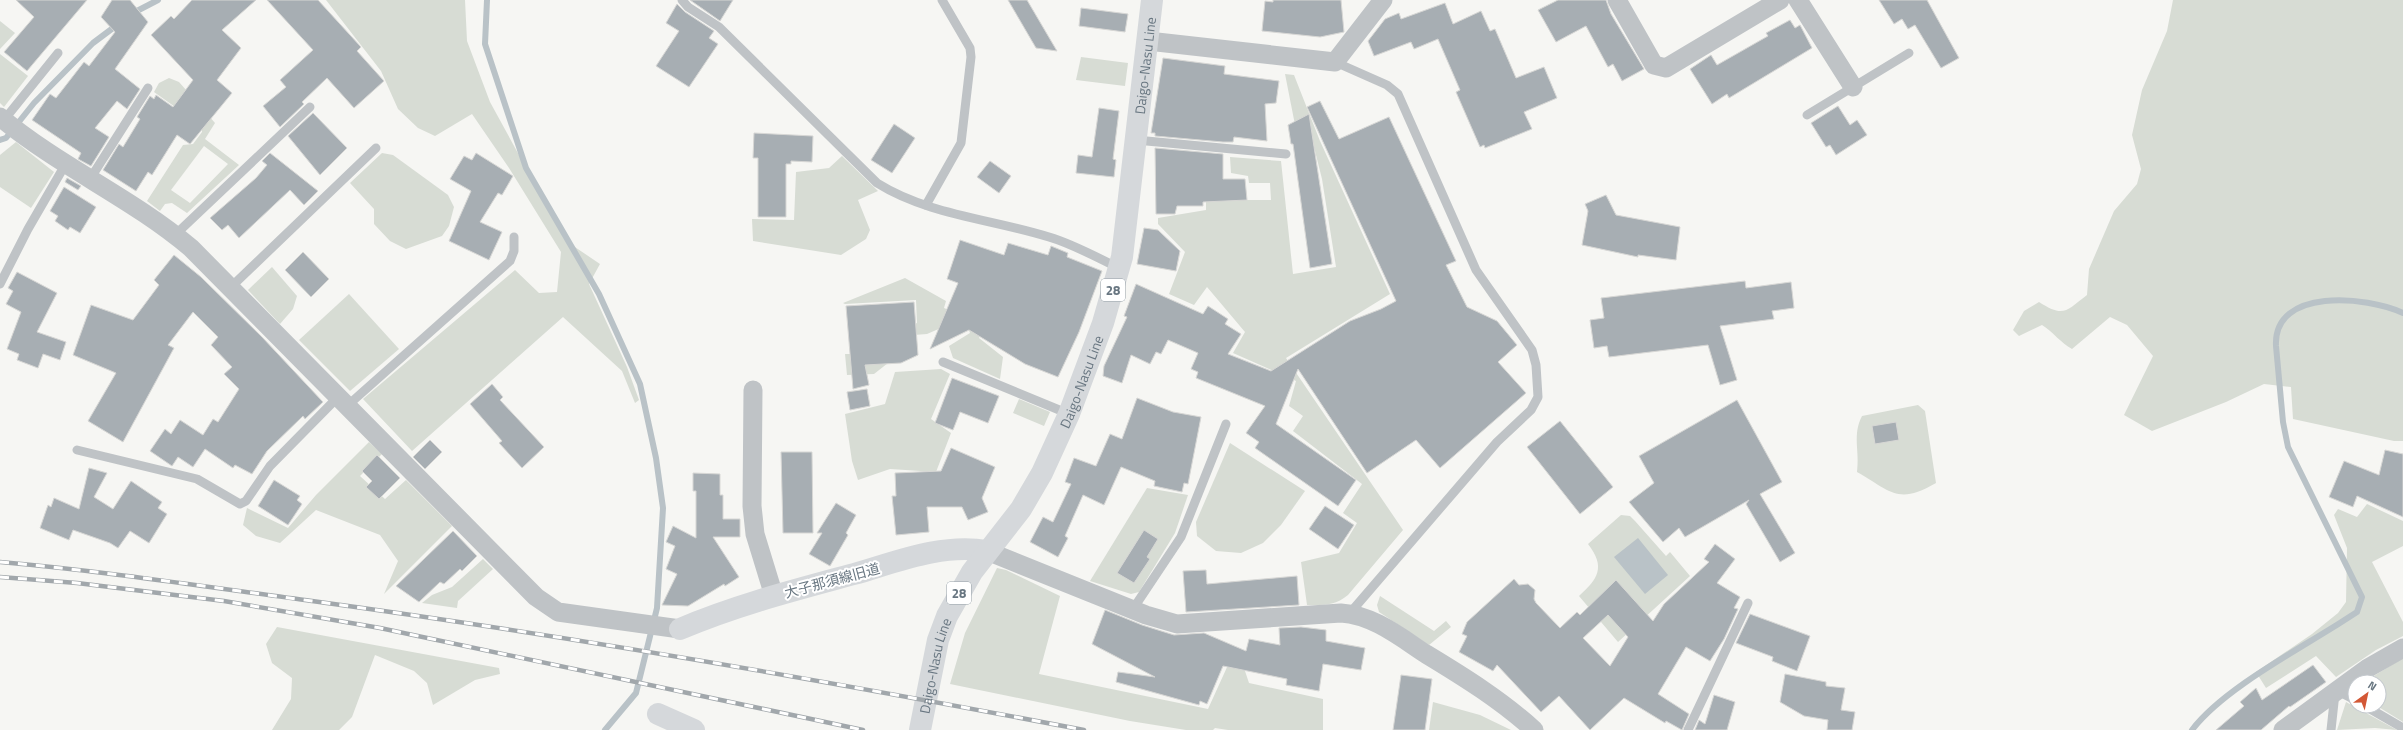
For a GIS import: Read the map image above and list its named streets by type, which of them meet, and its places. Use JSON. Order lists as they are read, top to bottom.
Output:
{
  "streets": {
    "main road": ["Daigo-Nasu Line", "28", "大子那須線旧道"]
  },
  "crossings": [
    ["Daigo-Nasu Line", "大子那須線旧道"]
  ],
  "north": "top right"
}
